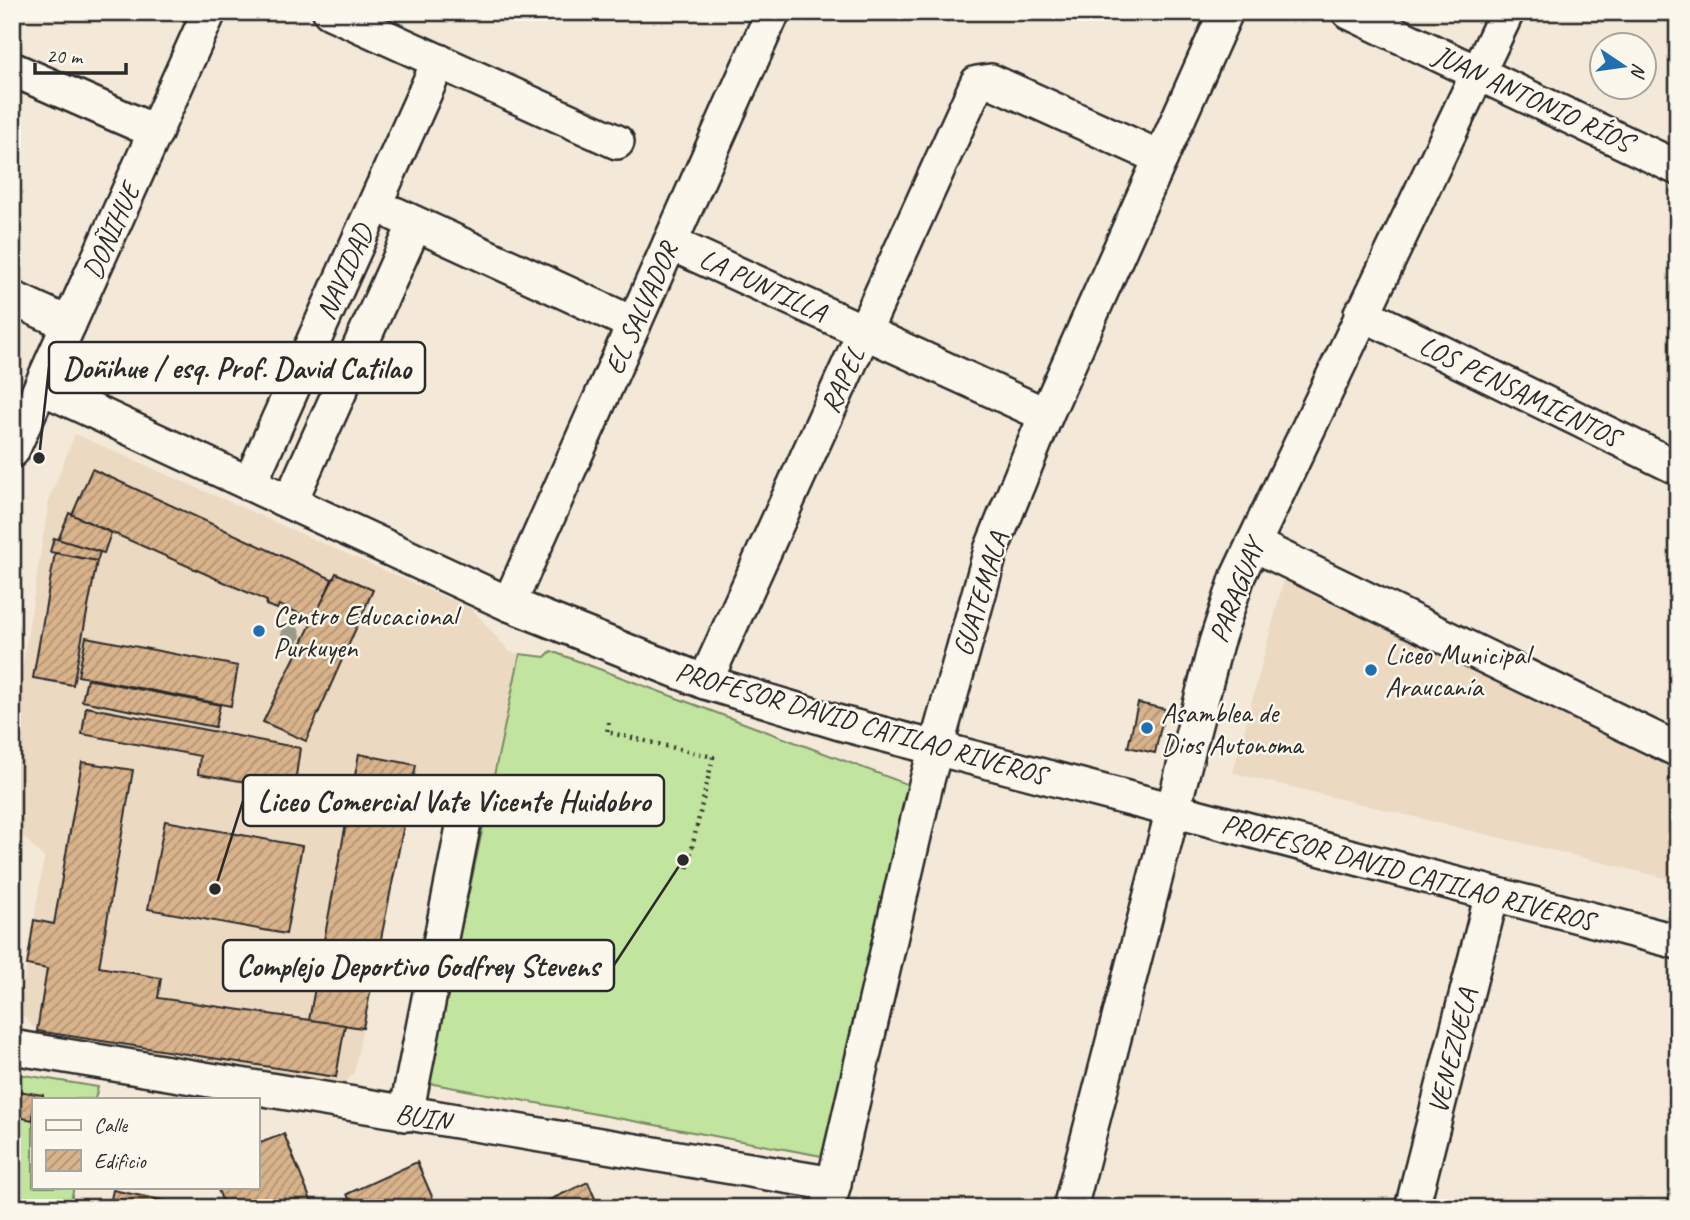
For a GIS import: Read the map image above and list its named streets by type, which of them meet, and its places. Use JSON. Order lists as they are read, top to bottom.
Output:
{
  "streets": {
    "street": [
      "JUAN ANTONIO RÍOS",
      "DOÑIHUE",
      "NAVIDAD",
      "LA PUNTILLA",
      "EL SALVADOR",
      "RAPEL",
      "LOS PENSAMIENTOS",
      "PARAGUAY",
      "GUATEMALA",
      "PROFESOR DAVID CATILAO RIVEROS",
      "VENEZUELA",
      "BUIN"
    ]
  },
  "crossings": [
    ["JUAN ANTONIO RÍOS", "PARAGUAY"],
    ["DOÑIHUE", "PROFESOR DAVID CATILAO RIVEROS"],
    ["NAVIDAD", "PROFESOR DAVID CATILAO RIVEROS"],
    ["LA PUNTILLA", "EL SALVADOR"],
    ["LA PUNTILLA", "RAPEL"],
    ["LA PUNTILLA", "GUATEMALA"],
    ["EL SALVADOR", "PROFESOR DAVID CATILAO RIVEROS"],
    ["RAPEL", "GUATEMALA"],
    ["RAPEL", "PROFESOR DAVID CATILAO RIVEROS"],
    ["LOS PENSAMIENTOS", "PARAGUAY"],
    ["PARAGUAY", "PROFESOR DAVID CATILAO RIVEROS"],
    ["GUATEMALA", "PROFESOR DAVID CATILAO RIVEROS"],
    ["GUATEMALA", "BUIN"],
    ["PROFESOR DAVID CATILAO RIVEROS", "VENEZUELA"]
  ],
  "places": [
    "Doñihue / esq. Prof. David Catilao",
    "Centro Educacional Purkuyen",
    "Liceo Municipal Araucanía",
    "Asamblea de Dios Autonoma",
    "Complejo Deportivo Godfrey Stevens",
    "Liceo Comercial Vate Vicente Huidobro"
  ],
  "legend": ["Calle", "Edificio"],
  "scale_bar": "20 m",
  "north": "right"
}
